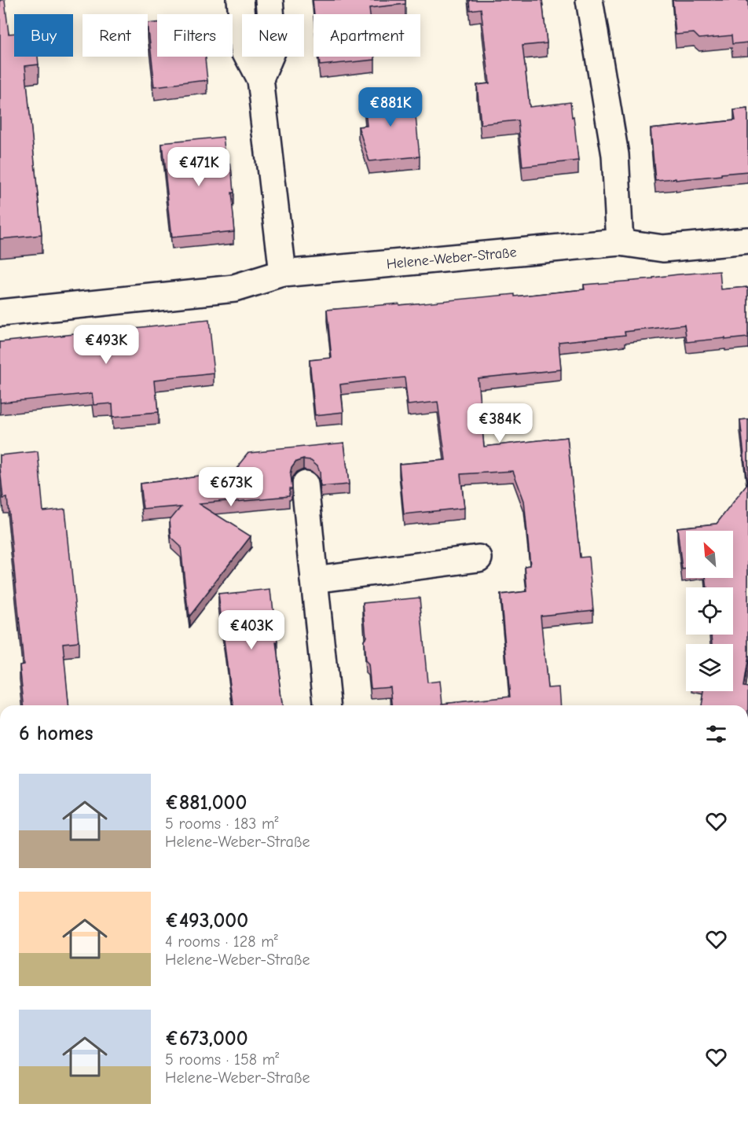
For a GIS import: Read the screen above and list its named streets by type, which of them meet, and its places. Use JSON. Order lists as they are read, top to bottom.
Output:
{
  "streets": {
    "street": ["Helene-Weber-Straße"]
  },
  "north": "top left",
  "page": {
    "chip": [
      "Buy",
      "Rent",
      "Filters",
      "New",
      "Apartment"
    ],
    "price": [
      "€881K",
      "€471K",
      "€493K",
      "€384K",
      "€673K",
      "€403K"
    ],
    "heading": "6 homes",
    "list": [
      {
        "name": "€881,000",
        "note": "5 rooms · 183 m² · Helene-Weber-Straße"
      },
      {
        "name": "€493,000",
        "note": "4 rooms · 128 m² · Helene-Weber-Straße"
      },
      {
        "name": "€673,000",
        "note": "5 rooms · 158 m² · Helene-Weber-Straße"
      }
    ]
  }
}
